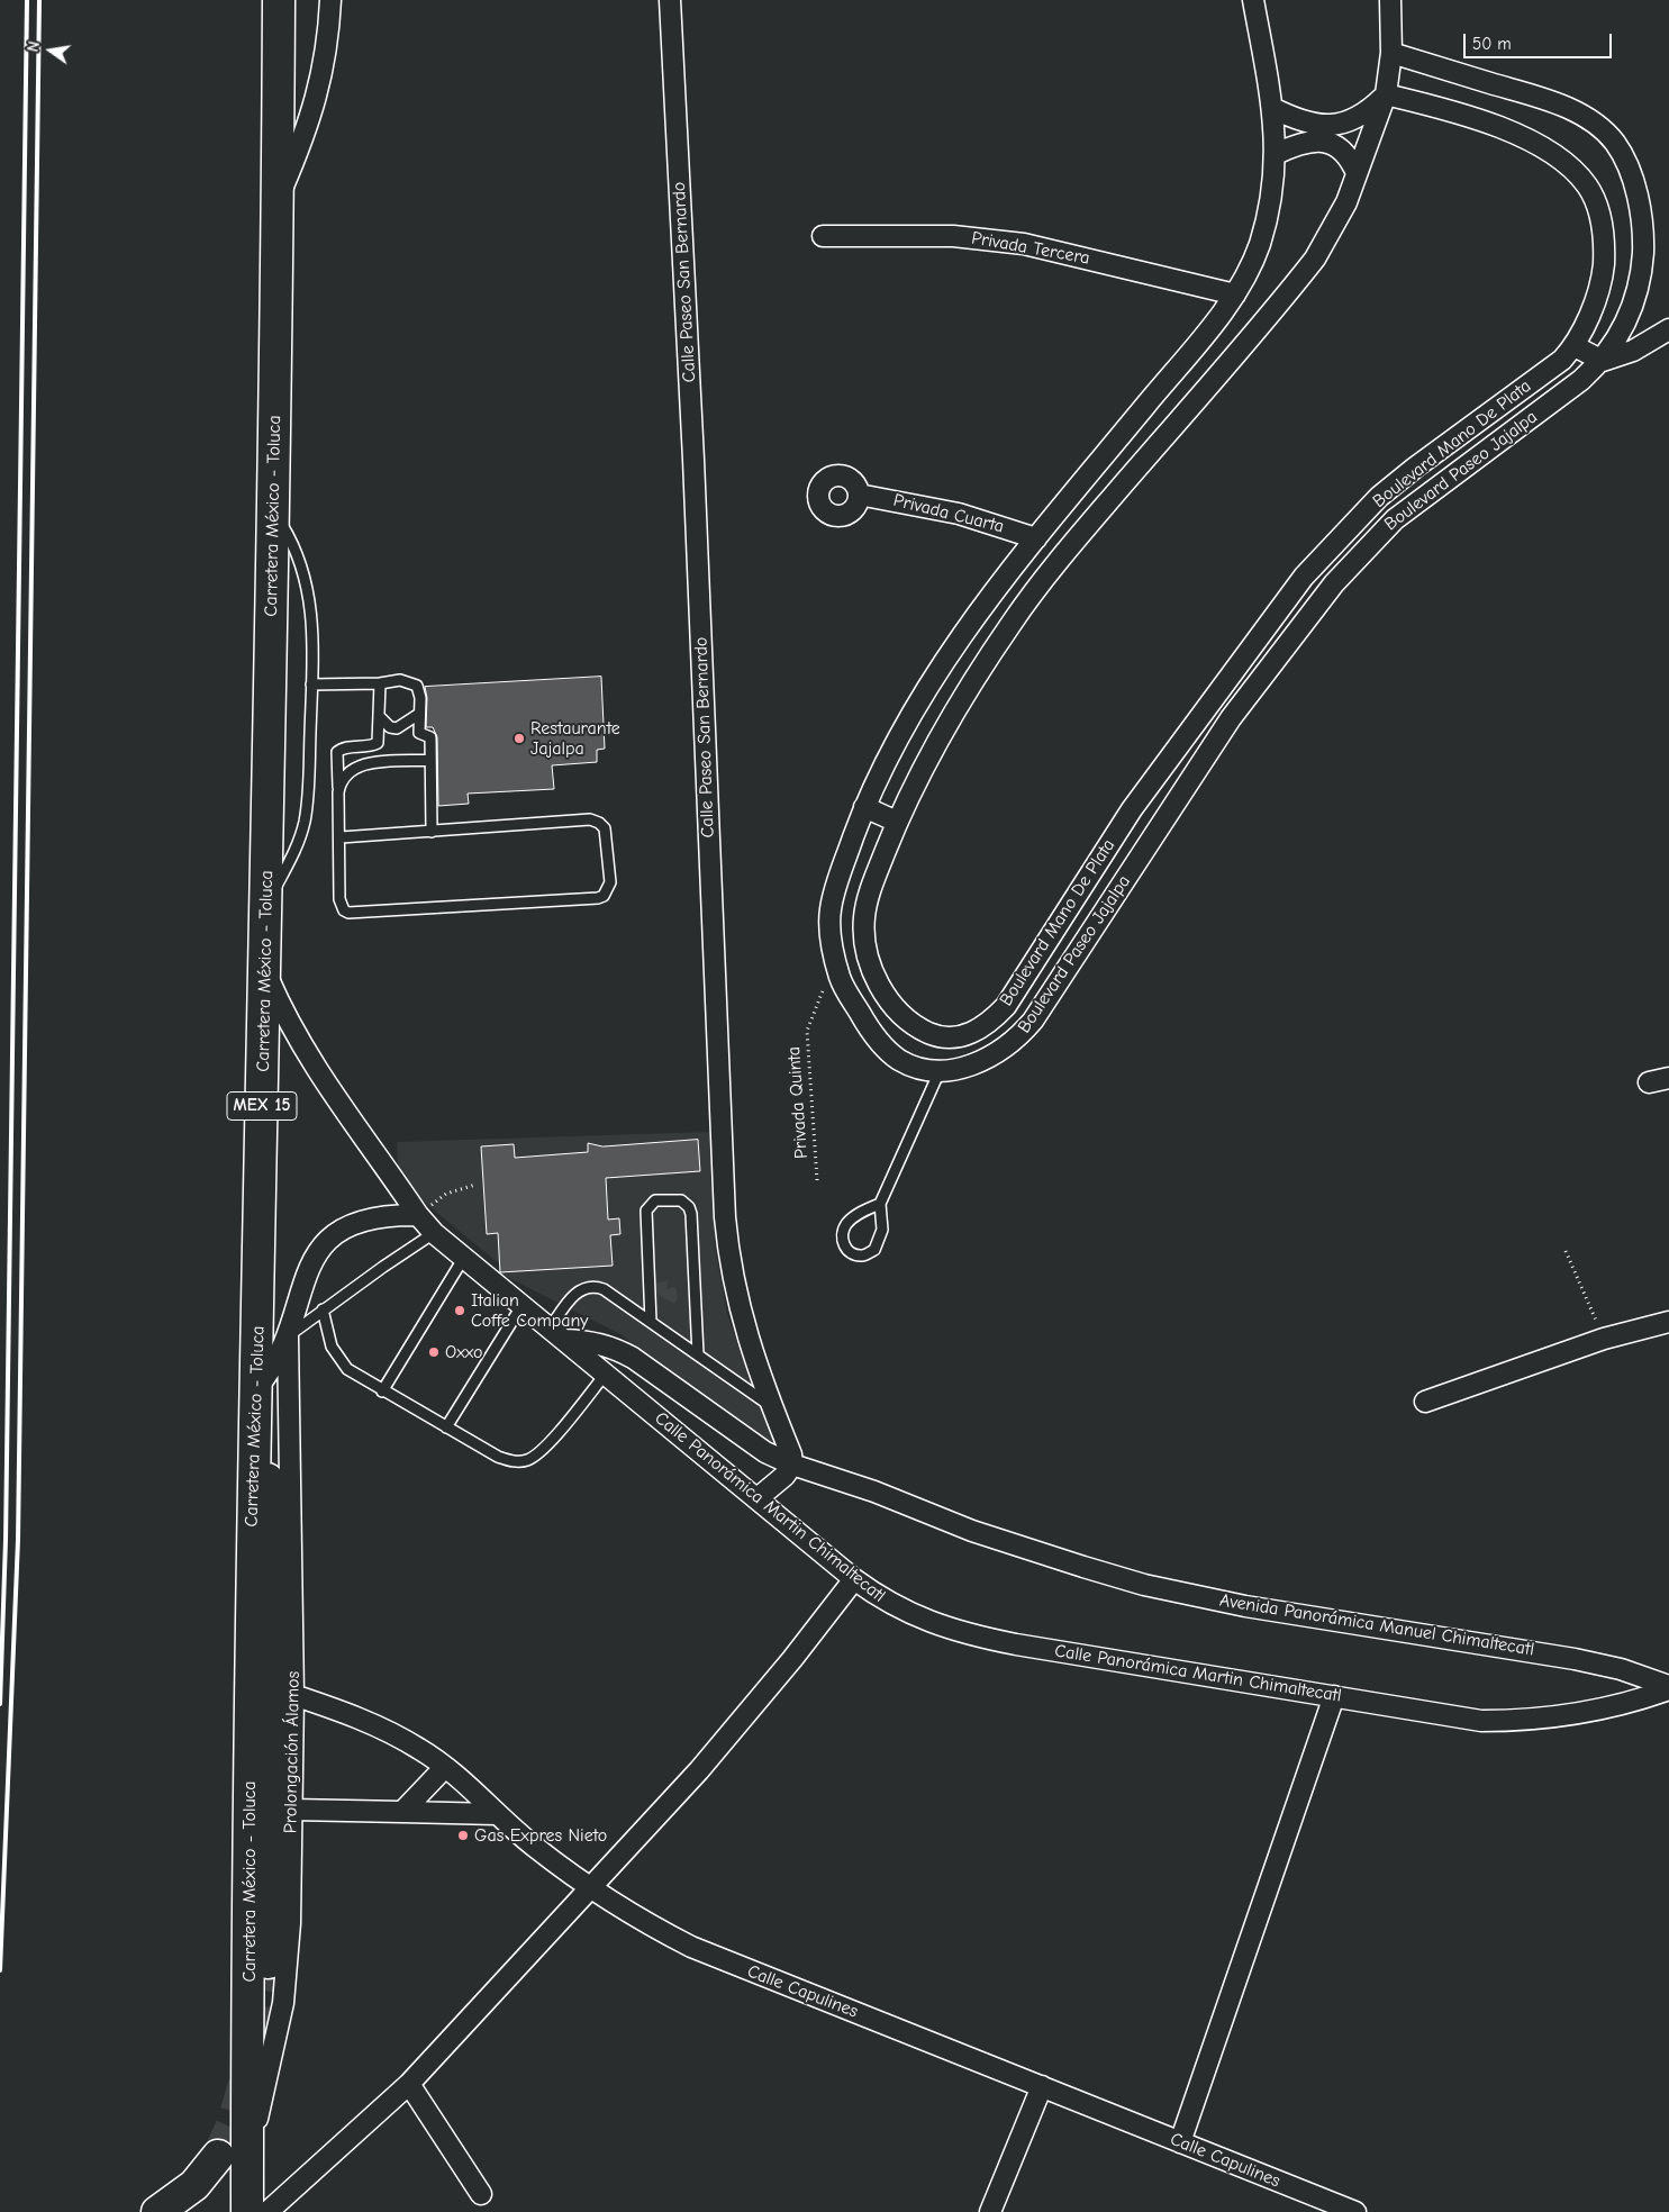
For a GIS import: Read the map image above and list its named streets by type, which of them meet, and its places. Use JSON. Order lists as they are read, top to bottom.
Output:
{
  "streets": {
    "main road": ["Carretera México - Toluca", "MEX 15"],
    "street": [
      "Privada Tercera",
      "Calle Paseo San Bernardo",
      "Boulevard Mano De Plata",
      "Boulevard Paseo Jajalpa",
      "Privada Cuarta",
      "Calle Panorámica Martin Chimaltecatl",
      "Avenida Panorámica Manuel Chimaltecatl",
      "Prolongación Álamos",
      "Calle Capulines"
    ],
    "path": ["Privada Quinta"]
  },
  "crossings": [
    ["Privada Tercera", "Boulevard Paseo Jajalpa"],
    ["Calle Paseo San Bernardo", "Avenida Panorámica Manuel Chimaltecatl"],
    ["Boulevard Mano De Plata", "Boulevard Paseo Jajalpa"],
    ["Boulevard Paseo Jajalpa", "Privada Cuarta"],
    ["Boulevard Paseo Jajalpa", "Privada Quinta"],
    ["Carretera México - Toluca", "Calle Panorámica Martin Chimaltecatl"],
    ["Carretera México - Toluca", "Prolongación Álamos"],
    ["Calle Panorámica Martin Chimaltecatl", "Avenida Panorámica Manuel Chimaltecatl"],
    ["Calle Panorámica Martin Chimaltecatl", "Prolongación Álamos"],
    ["Prolongación Álamos", "Calle Capulines"]
  ],
  "places": [
    "Restaurante Jajalpa",
    "Italian Coffe Company",
    "Oxxo",
    "Gas Expres Nieto"
  ],
  "scale_bar": "50 m",
  "north": "left"
}
